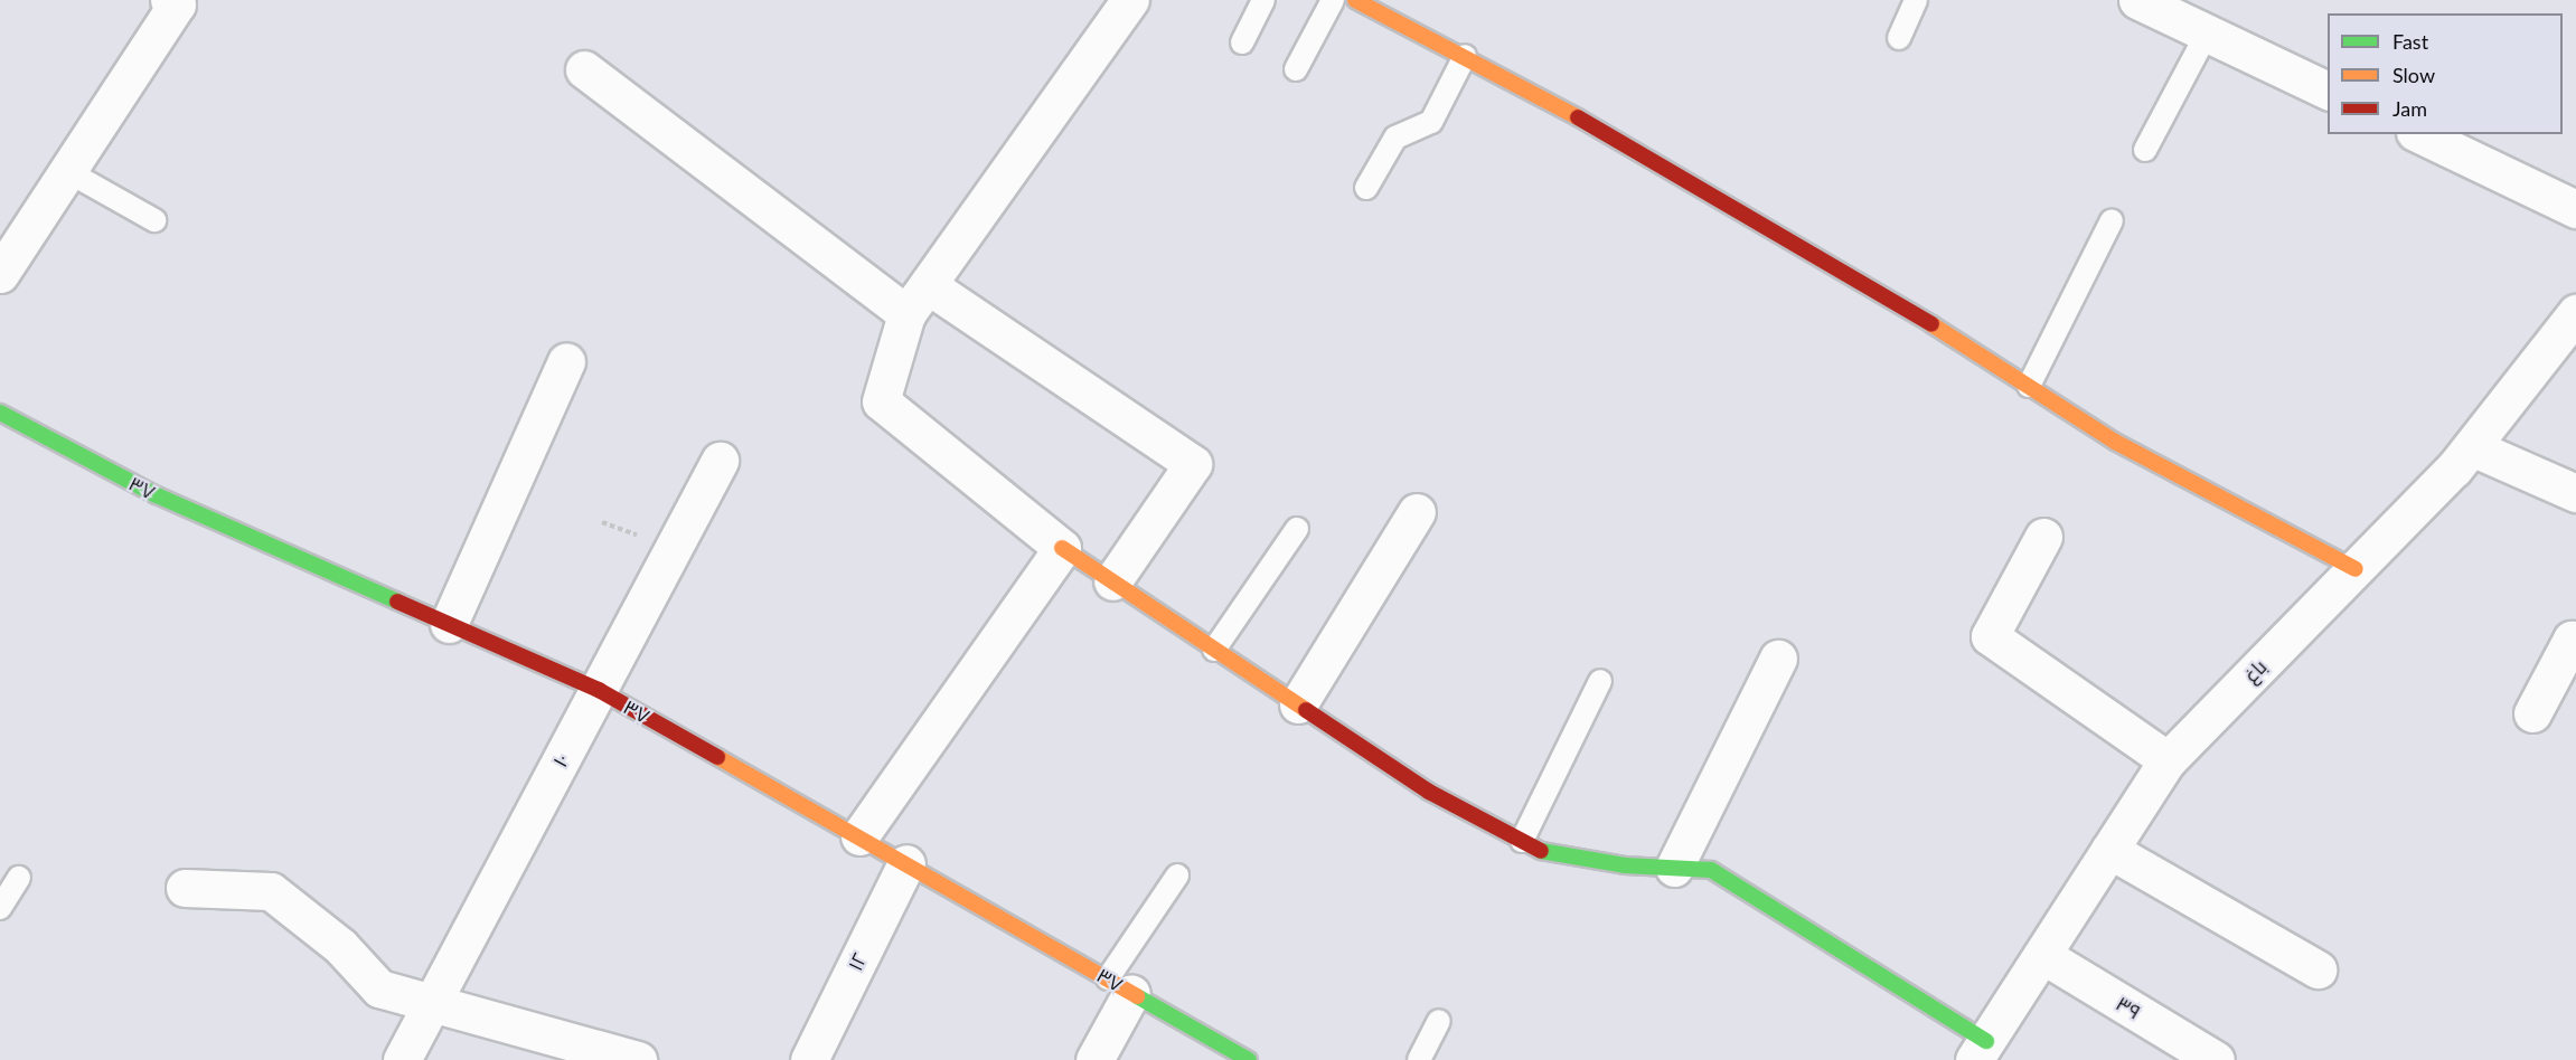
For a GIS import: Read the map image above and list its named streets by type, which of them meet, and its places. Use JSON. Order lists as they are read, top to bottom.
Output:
{
  "streets": {
    "street": [
      "۳۷",
      "باغ",
      "۱۰",
      "۱۲",
      "۳۹"
    ]
  },
  "crossings": [
    ["۳۷", "۱۰"],
    ["۳۷", "۱۲"],
    ["باغ", "۳۹"]
  ],
  "legend": ["Fast", "Slow", "Jam"]
}
